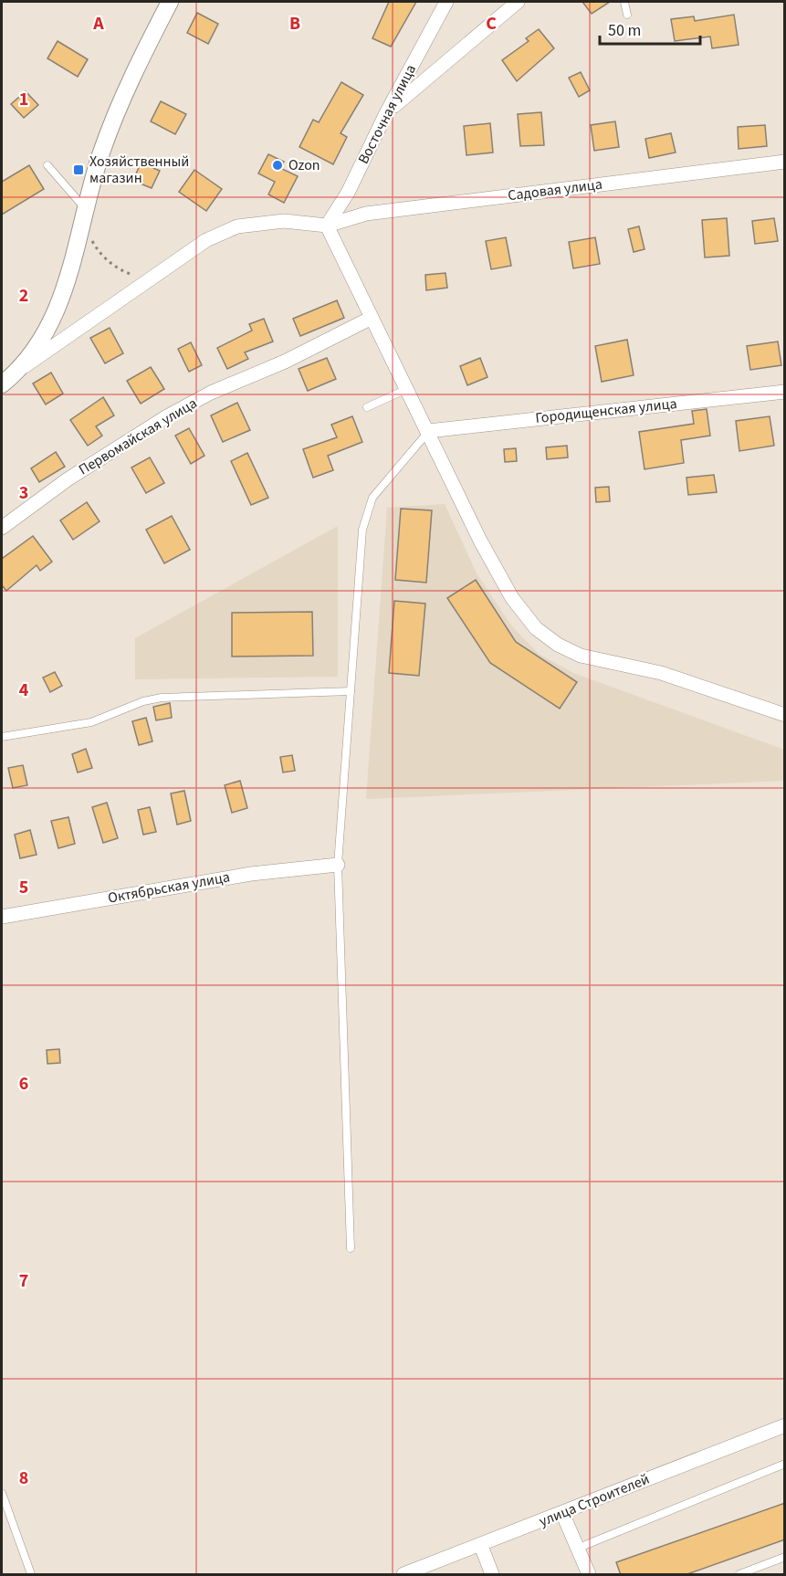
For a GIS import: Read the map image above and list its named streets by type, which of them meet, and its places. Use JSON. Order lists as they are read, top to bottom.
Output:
{
  "streets": {
    "street": [
      "Восточная улица",
      "Садовая улица",
      "Городищенская улица",
      "Первомайская улица",
      "Октябрьская улица",
      "улица Строителей"
    ]
  },
  "crossings": [
    ["Восточная улица", "Садовая улица"]
  ],
  "places": {
    "other": ["Ozon"],
    "transit": ["Хозяйственный магазин"]
  },
  "scale_bar": "50 m",
  "grid": {
    "columns": ["A", "B", "C"],
    "rows": [
      "1",
      "2",
      "3",
      "4",
      "5",
      "6",
      "7",
      "8"
    ]
  }
}
